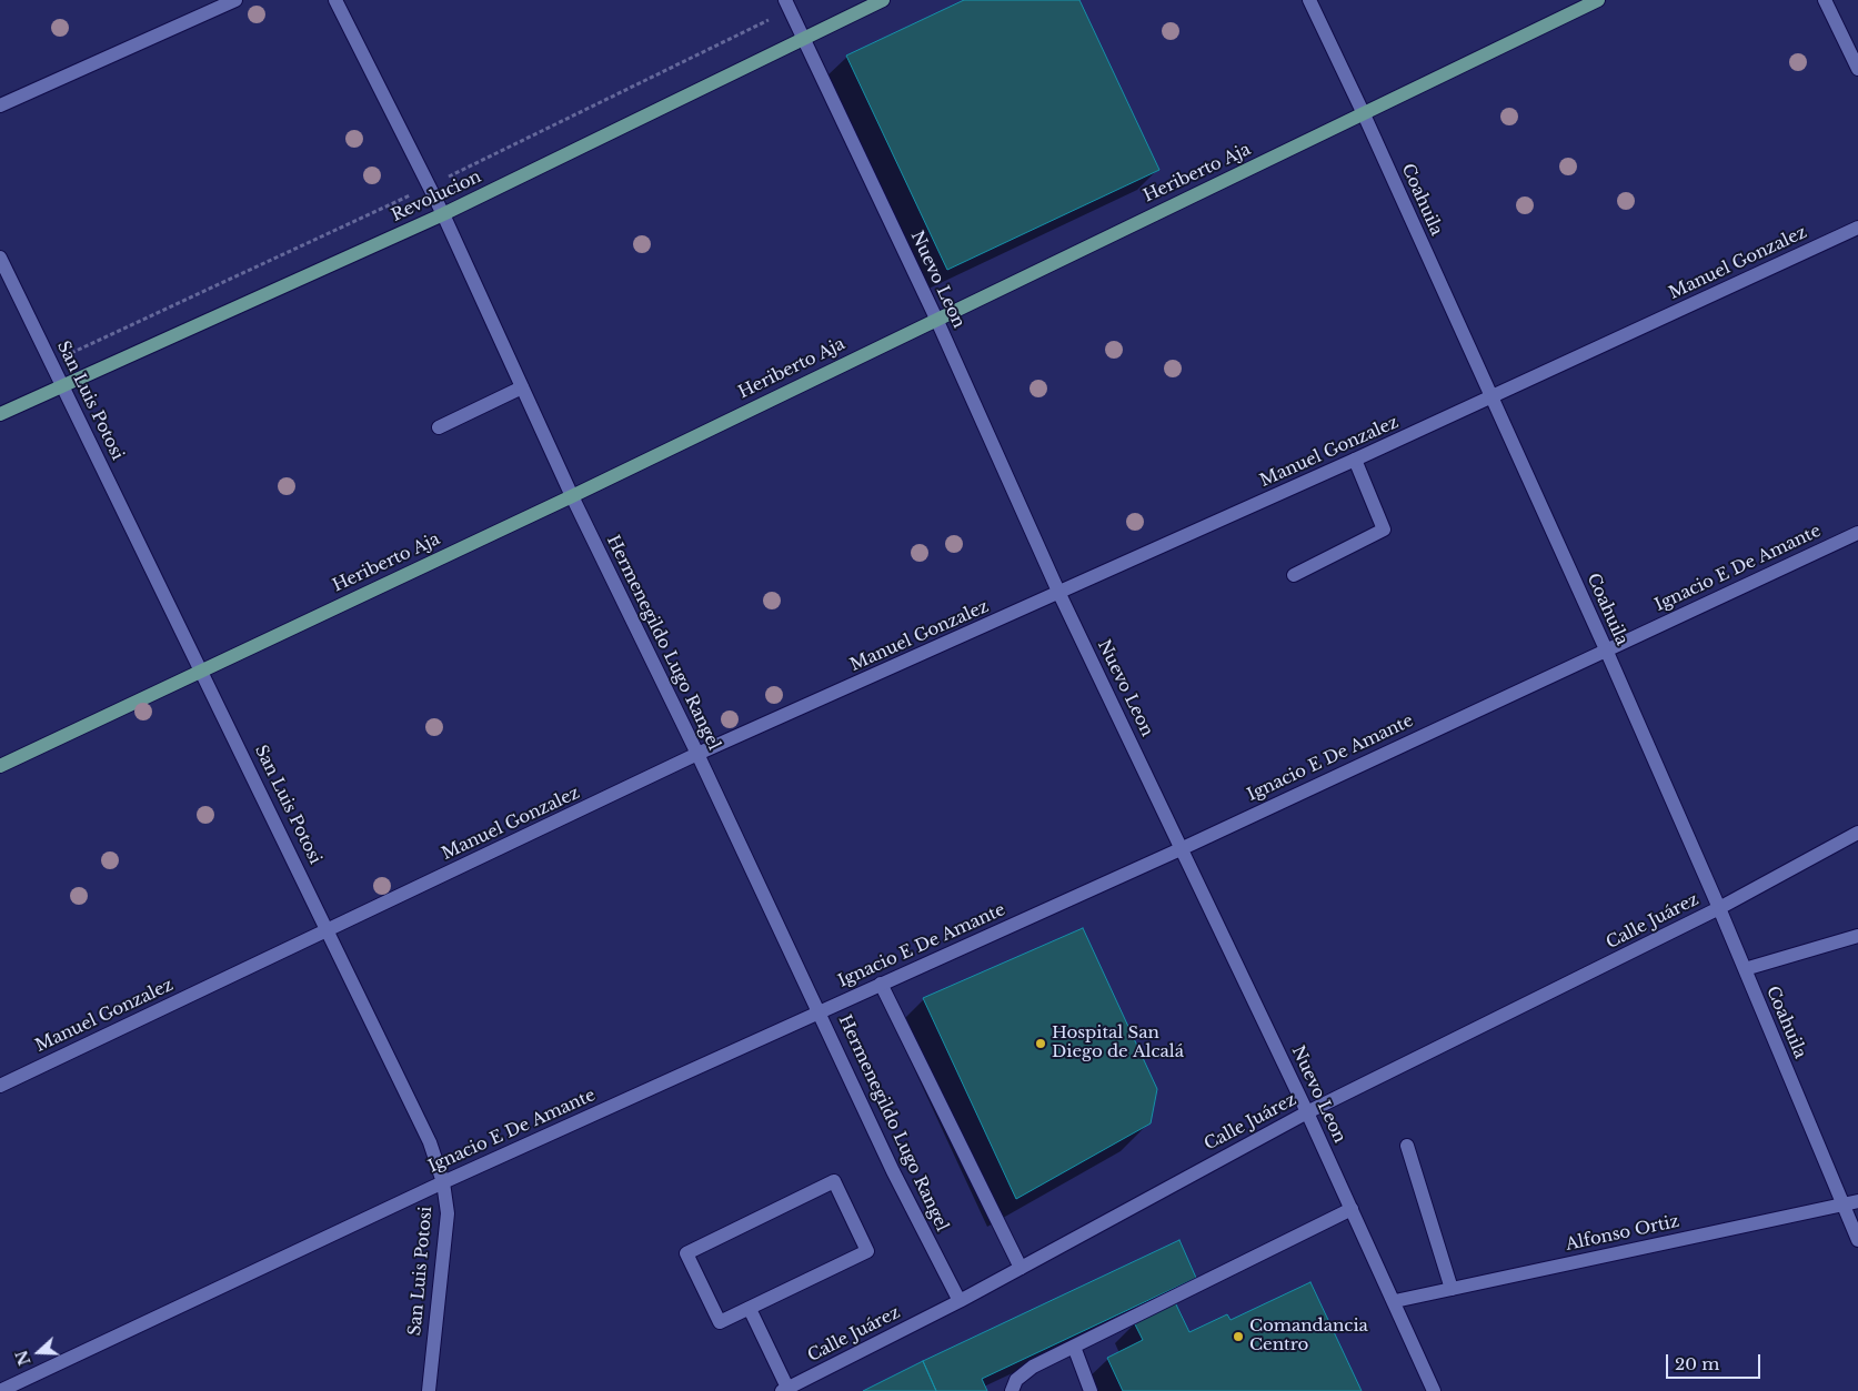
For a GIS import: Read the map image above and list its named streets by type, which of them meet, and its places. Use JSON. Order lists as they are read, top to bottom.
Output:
{
  "streets": {
    "main road": ["Heriberto Aja", "Revolucion"],
    "street": [
      "Coahuila",
      "Manuel Gonzalez",
      "Nuevo Leon",
      "San Luis Potosi",
      "Ignacio E De Amante",
      "Hermenegildo Lugo Rangel",
      "Calle Juárez",
      "Alfonso Ortiz"
    ]
  },
  "crossings": [
    ["Heriberto Aja", "Coahuila"],
    ["Heriberto Aja", "Nuevo Leon"],
    ["Heriberto Aja", "San Luis Potosi"],
    ["Heriberto Aja", "Hermenegildo Lugo Rangel"],
    ["Revolucion", "Nuevo Leon"],
    ["Revolucion", "San Luis Potosi"],
    ["Revolucion", "Hermenegildo Lugo Rangel"],
    ["Coahuila", "Manuel Gonzalez"],
    ["Coahuila", "Ignacio E De Amante"],
    ["Coahuila", "Calle Juárez"],
    ["Coahuila", "Alfonso Ortiz"],
    ["Manuel Gonzalez", "Nuevo Leon"],
    ["Manuel Gonzalez", "San Luis Potosi"],
    ["Manuel Gonzalez", "Hermenegildo Lugo Rangel"],
    ["Nuevo Leon", "Ignacio E De Amante"],
    ["Nuevo Leon", "Calle Juárez"],
    ["Nuevo Leon", "Alfonso Ortiz"],
    ["San Luis Potosi", "Ignacio E De Amante"],
    ["Ignacio E De Amante", "Hermenegildo Lugo Rangel"],
    ["Hermenegildo Lugo Rangel", "Calle Juárez"]
  ],
  "places": ["Hospital San Diego de Alcalá", "Comandancia Centro"],
  "scale_bar": "20 m",
  "north": "left"
}
